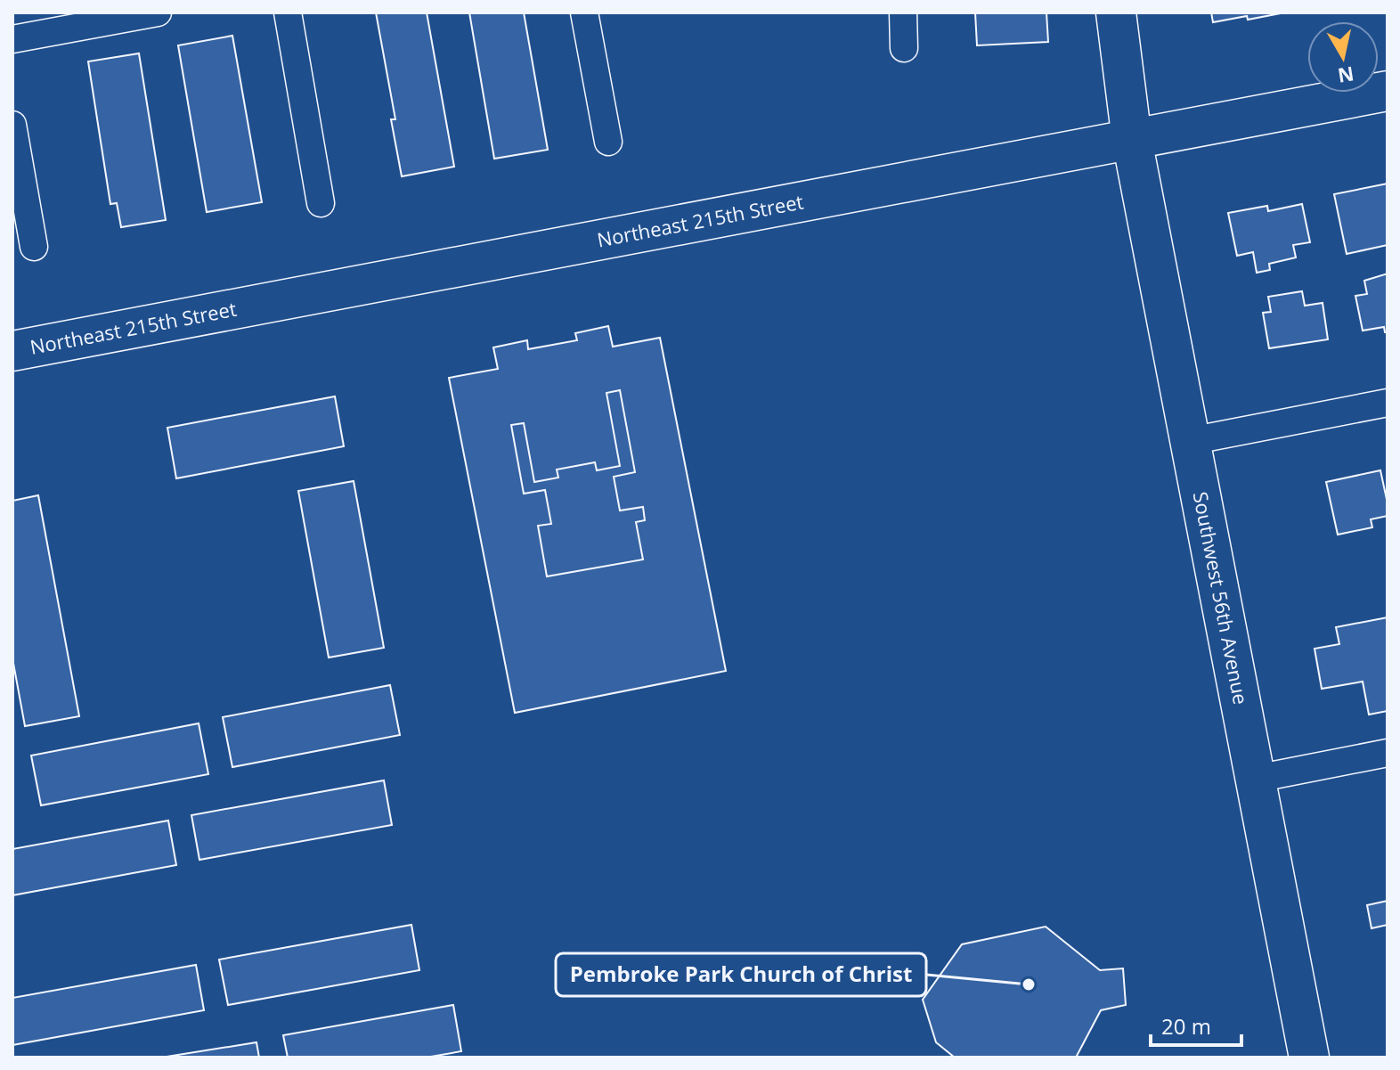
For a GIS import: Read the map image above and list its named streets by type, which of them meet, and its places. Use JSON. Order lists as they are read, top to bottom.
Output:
{
  "streets": {
    "street": ["Northeast 215th Street", "Southwest 56th Avenue"]
  },
  "crossings": [
    ["Northeast 215th Street", "Southwest 56th Avenue"]
  ],
  "places": ["Pembroke Park Church of Christ"],
  "scale_bar": "20 m",
  "north": "bottom"
}
